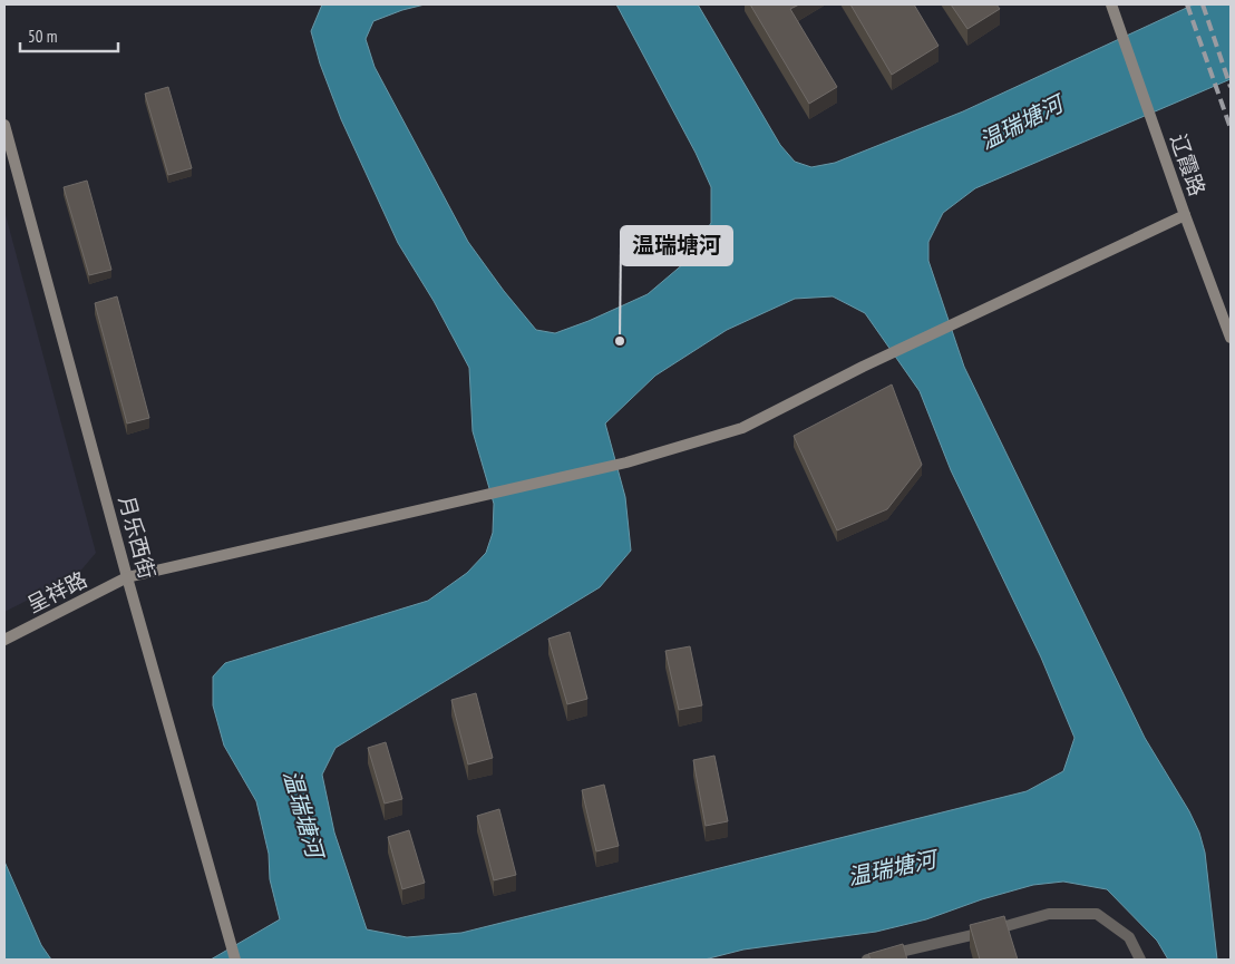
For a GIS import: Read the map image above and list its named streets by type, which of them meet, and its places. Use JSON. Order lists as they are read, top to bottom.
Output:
{
  "streets": {
    "street": ["辽霞路", "月乐西街", "呈祥路"]
  },
  "crossings": [
    ["辽霞路", "呈祥路"],
    ["月乐西街", "呈祥路"]
  ],
  "water": ["温瑞塘河"],
  "places": ["温瑞塘河"],
  "scale_bar": "50 m"
}
